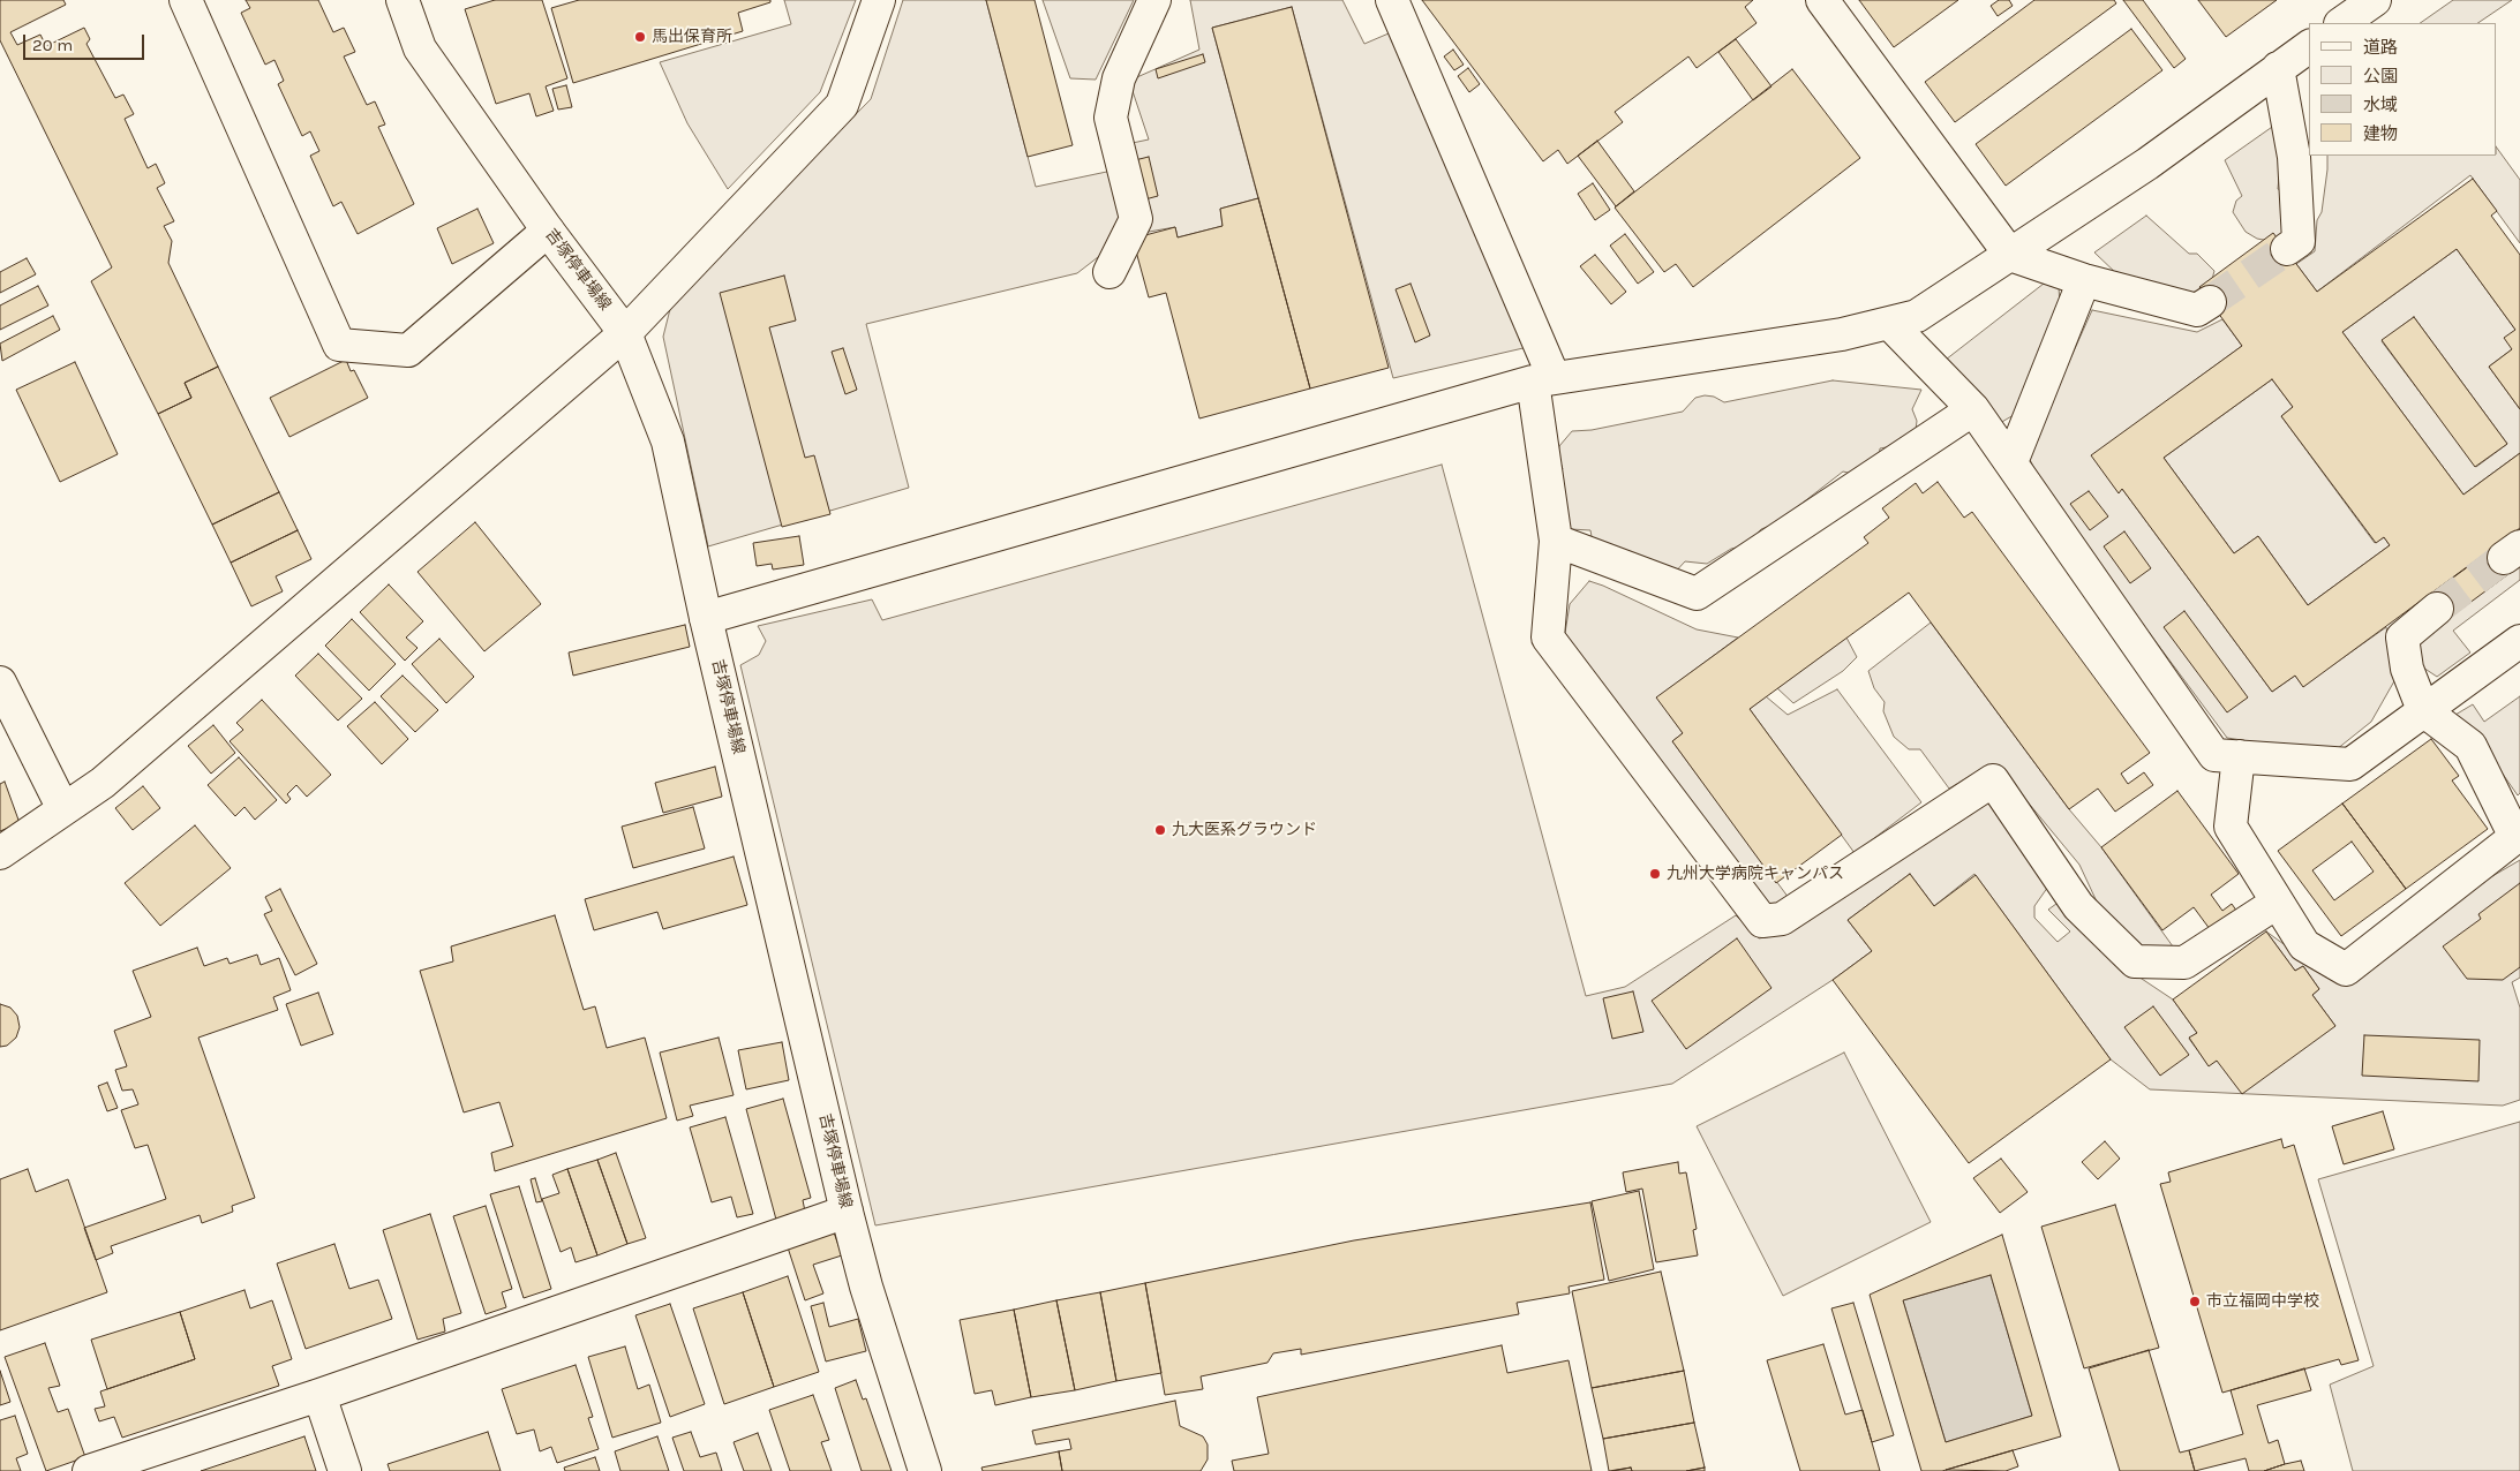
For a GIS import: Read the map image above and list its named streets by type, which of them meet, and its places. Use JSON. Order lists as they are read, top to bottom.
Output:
{
  "streets": {
    "street": ["吉塚停車場線"]
  },
  "places": [
    "馬出保育所",
    "九大医系グラウンド",
    "九州大学病院キャンパス",
    "市立福岡中学校"
  ],
  "legend": [
    "道路",
    "公園",
    "水域",
    "建物"
  ],
  "scale_bar": "20 m"
}
